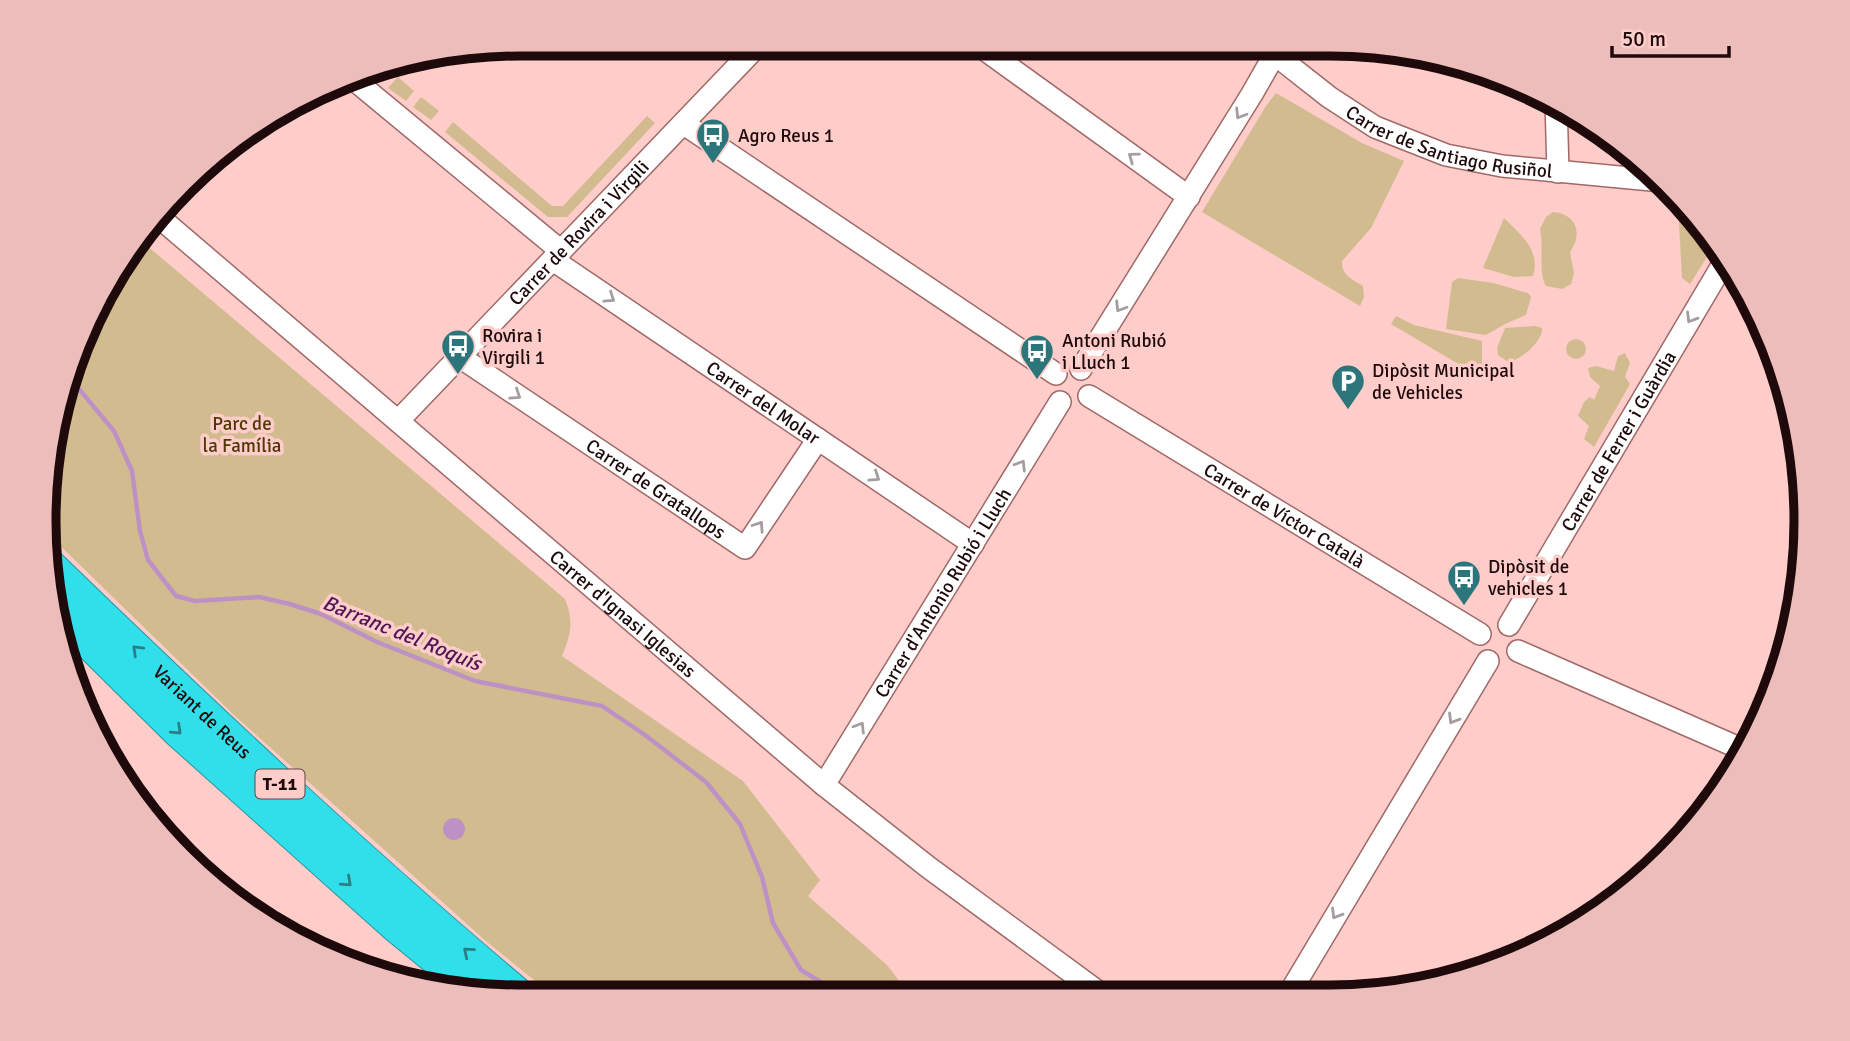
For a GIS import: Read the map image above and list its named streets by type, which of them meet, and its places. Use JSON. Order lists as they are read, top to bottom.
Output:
{
  "streets": {
    "highway": ["Variant de Reus", "T-11"],
    "street": [
      "Carrer de Santiago Rusiñol",
      "Carrer de Rovira i Virgili",
      "Carrer del Molar",
      "Carrer de Ferrer i Guàrdia",
      "Carrer de Gratallops",
      "Carrer de Víctor Català",
      "Carrer d'Antonio Rubió i Lluch",
      "Carrer d'Ignasi Iglesias"
    ]
  },
  "crossings": [
    ["Carrer de Rovira i Virgili", "Carrer del Molar"],
    ["Carrer de Rovira i Virgili", "Carrer de Gratallops"],
    ["Carrer de Rovira i Virgili", "Carrer d'Ignasi Iglesias"],
    ["Carrer del Molar", "Carrer de Gratallops"],
    ["Carrer del Molar", "Carrer d'Antonio Rubió i Lluch"],
    ["Carrer de Ferrer i Guàrdia", "Carrer de Víctor Català"],
    ["Carrer de Víctor Català", "Carrer d'Antonio Rubió i Lluch"],
    ["Carrer d'Antonio Rubió i Lluch", "Carrer d'Ignasi Iglesias"]
  ],
  "one_way": ["Carrer de Ferrer i Guàrdia", "Carrer d'Antonio Rubió i Lluch"],
  "water": ["Barranc del Roquís"],
  "parks": ["Parc de la Família"],
  "places": {
    "bus stop": [
      "Agro Reus 1",
      "Rovira i Virgili 1",
      "Antoni Rubió i Lluch 1",
      "Dipòsit de vehicles 1"
    ],
    "parking": ["Dipòsit Municipal de Vehicles"]
  },
  "scale_bar": "50 m"
}
